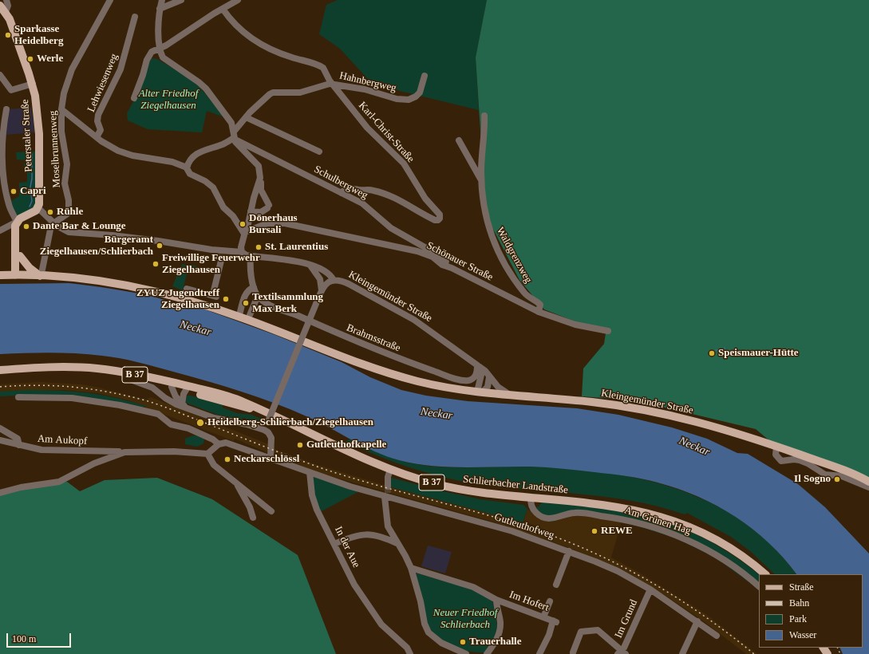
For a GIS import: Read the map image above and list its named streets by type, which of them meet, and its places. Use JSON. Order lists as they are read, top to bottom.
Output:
{
  "streets": {
    "main road": [
      "Peterstaler Straße",
      "Kleingemünder Straße",
      "B 37",
      "Schlierbacher Landstraße"
    ],
    "street": [
      "Hahnbergweg",
      "Lehwiesenweg",
      "Karl-Christ-Straße",
      "Moselbrunnenweg",
      "Schulbergweg",
      "Waldgrenzweg",
      "Schönauer Straße",
      "Brahmsstraße",
      "Am Aukopf",
      "Am Grünen Hag",
      "Gutleuthofweg",
      "In der Aue",
      "Im Hofert",
      "Im Grund"
    ]
  },
  "crossings": [
    ["Hahnbergweg", "Karl-Christ-Straße"],
    ["Hahnbergweg", "Schulbergweg"],
    ["Karl-Christ-Straße", "Schulbergweg"],
    ["Peterstaler Straße", "Kleingemünder Straße"],
    ["Moselbrunnenweg", "Kleingemünder Straße"],
    ["Schulbergweg", "Schönauer Straße"],
    ["Waldgrenzweg", "Schönauer Straße"],
    ["Kleingemünder Straße", "Brahmsstraße"],
    ["Schlierbacher Landstraße", "Am Grünen Hag"],
    ["Gutleuthofweg", "In der Aue"],
    ["Gutleuthofweg", "Im Grund"]
  ],
  "water": ["Neckar"],
  "parks": ["Alter Friedhof Ziegelhausen", "Neuer Friedhof Schlierbach"],
  "places": [
    "Sparkasse Heidelberg",
    "Werle",
    "Capri",
    "Rühle",
    "Dönerhaus Bursali",
    "Dante Bar & Lounge",
    "Bürgeramt Ziegelhausen/Schlierbach",
    "St. Laurentius",
    "Freiwillige Feuerwehr Ziegelhausen",
    "ZYUZ Jugendtreff Ziegelhausen",
    "Textilsammlung Max Berk",
    "Speismauer-Hütte",
    "Heidelberg-Schlierbach/Ziegelhausen",
    "Gutleuthofkapelle",
    "Neckarschlössl",
    "Il Sogno",
    "REWE",
    "Trauerhalle"
  ],
  "legend": [
    "Straße",
    "Bahn",
    "Park",
    "Wasser"
  ],
  "scale_bar": "100 m"
}
